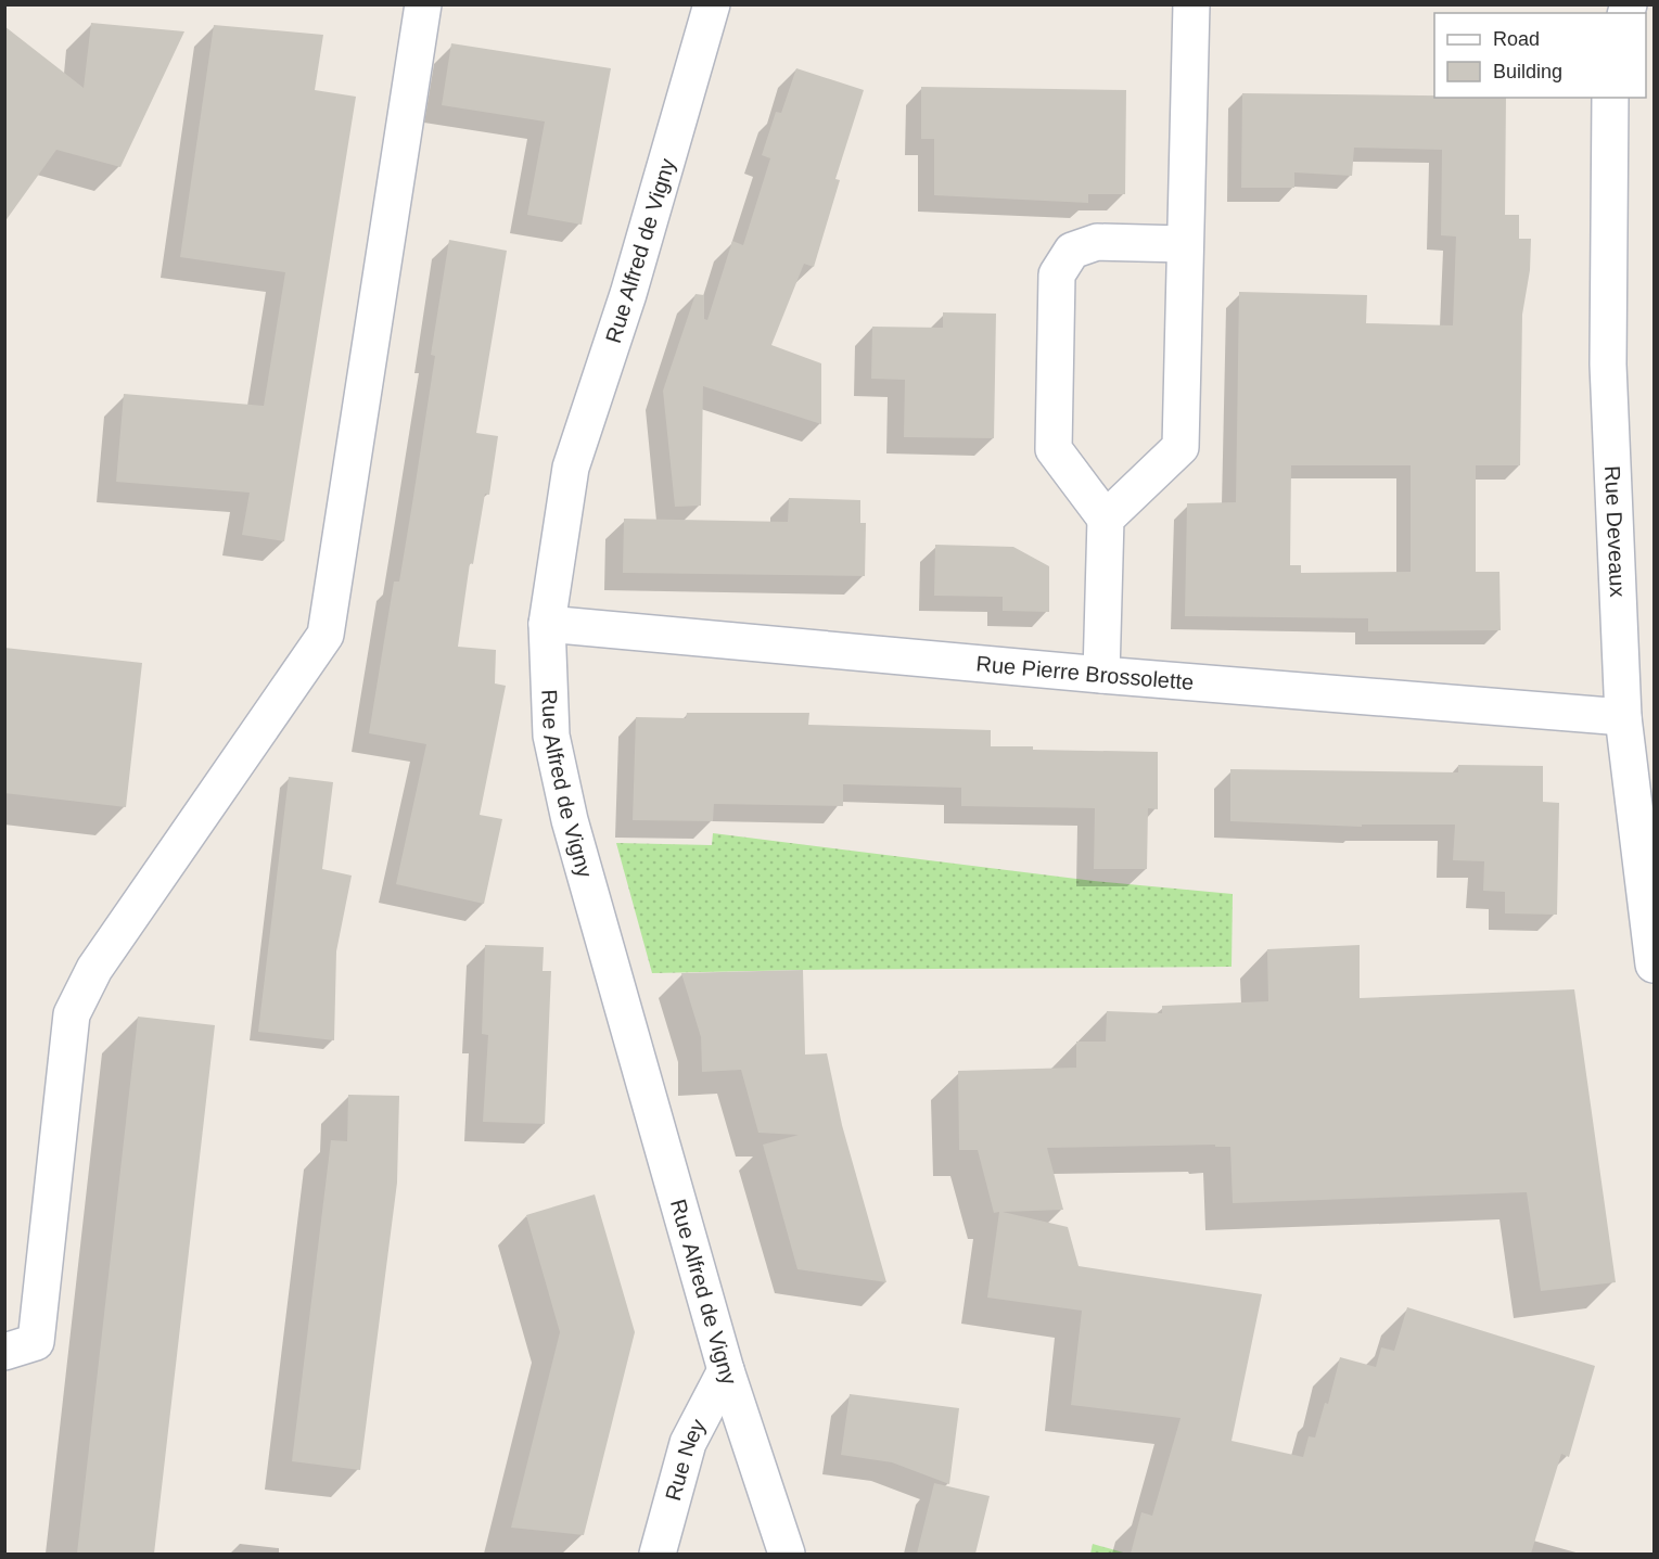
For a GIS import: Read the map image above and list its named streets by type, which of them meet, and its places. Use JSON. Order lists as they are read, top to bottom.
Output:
{
  "streets": {
    "street": [
      "Rue Alfred de Vigny",
      "Rue Deveaux",
      "Rue Pierre Brossolette",
      "Rue Ney"
    ]
  },
  "crossings": [
    ["Rue Alfred de Vigny", "Rue Pierre Brossolette"],
    ["Rue Alfred de Vigny", "Rue Ney"],
    ["Rue Deveaux", "Rue Pierre Brossolette"]
  ],
  "legend": ["Road", "Building"]
}
